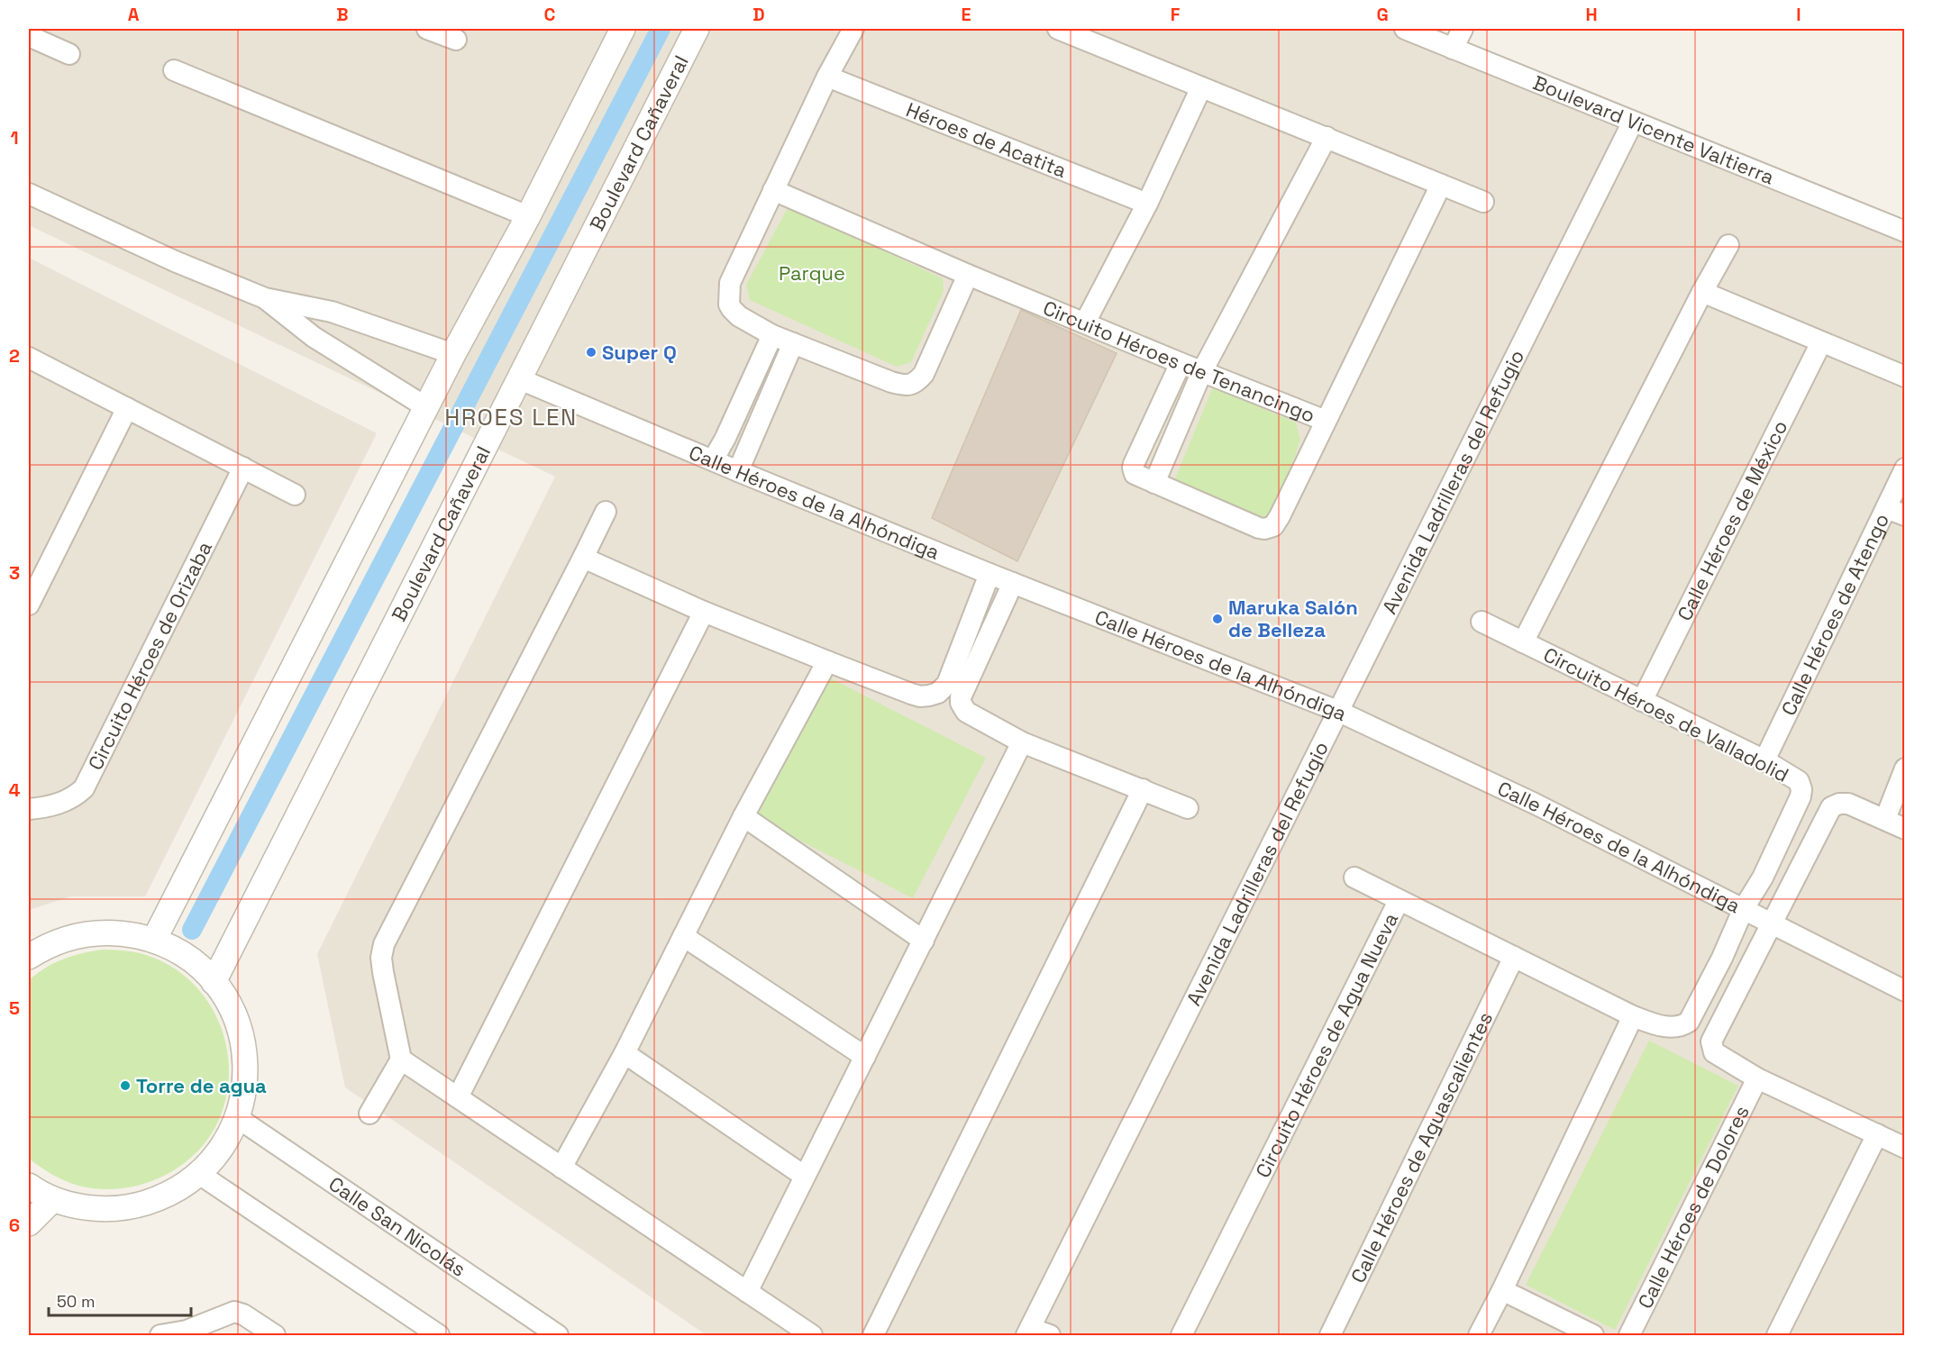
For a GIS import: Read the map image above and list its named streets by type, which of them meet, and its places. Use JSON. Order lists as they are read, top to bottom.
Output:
{
  "streets": {
    "street": [
      "Boulevard Vicente Valtierra",
      "Héroes de Acatita",
      "Boulevard Cañaveral",
      "Circuito Héroes de Tenancingo",
      "Avenida Ladrilleras del Refugio",
      "Calle Héroes de la Alhóndiga",
      "Calle Héroes de México",
      "Calle Héroes de Atengo",
      "Circuito Héroes de Orizaba",
      "Circuito Héroes de Valladolid",
      "Circuito Héroes de Agua Nueva",
      "Calle Héroes de Aguascalientes",
      "Calle Héroes de Dolores",
      "Calle San Nicolás"
    ]
  },
  "crossings": [
    ["Boulevard Vicente Valtierra", "Avenida Ladrilleras del Refugio"],
    ["Boulevard Cañaveral", "Calle Héroes de la Alhóndiga"],
    ["Avenida Ladrilleras del Refugio", "Calle Héroes de la Alhóndiga"],
    ["Calle Héroes de la Alhóndiga", "Circuito Héroes de Valladolid"],
    ["Calle Héroes de la Alhóndiga", "Circuito Héroes de Agua Nueva"],
    ["Calle Héroes de México", "Circuito Héroes de Valladolid"],
    ["Calle Héroes de Atengo", "Circuito Héroes de Valladolid"],
    ["Circuito Héroes de Valladolid", "Circuito Héroes de Agua Nueva"],
    ["Circuito Héroes de Agua Nueva", "Calle Héroes de Aguascalientes"]
  ],
  "districts": ["HROES LEN"],
  "parks": ["Parque"],
  "places": ["Super Q", "Maruka Salón de Belleza", "Torre de agua"],
  "scale_bar": "50 m",
  "grid": {
    "columns": [
      "A",
      "B",
      "C",
      "D",
      "E",
      "F",
      "G",
      "H",
      "I"
    ],
    "rows": [
      "1",
      "2",
      "3",
      "4",
      "5",
      "6"
    ]
  }
}
